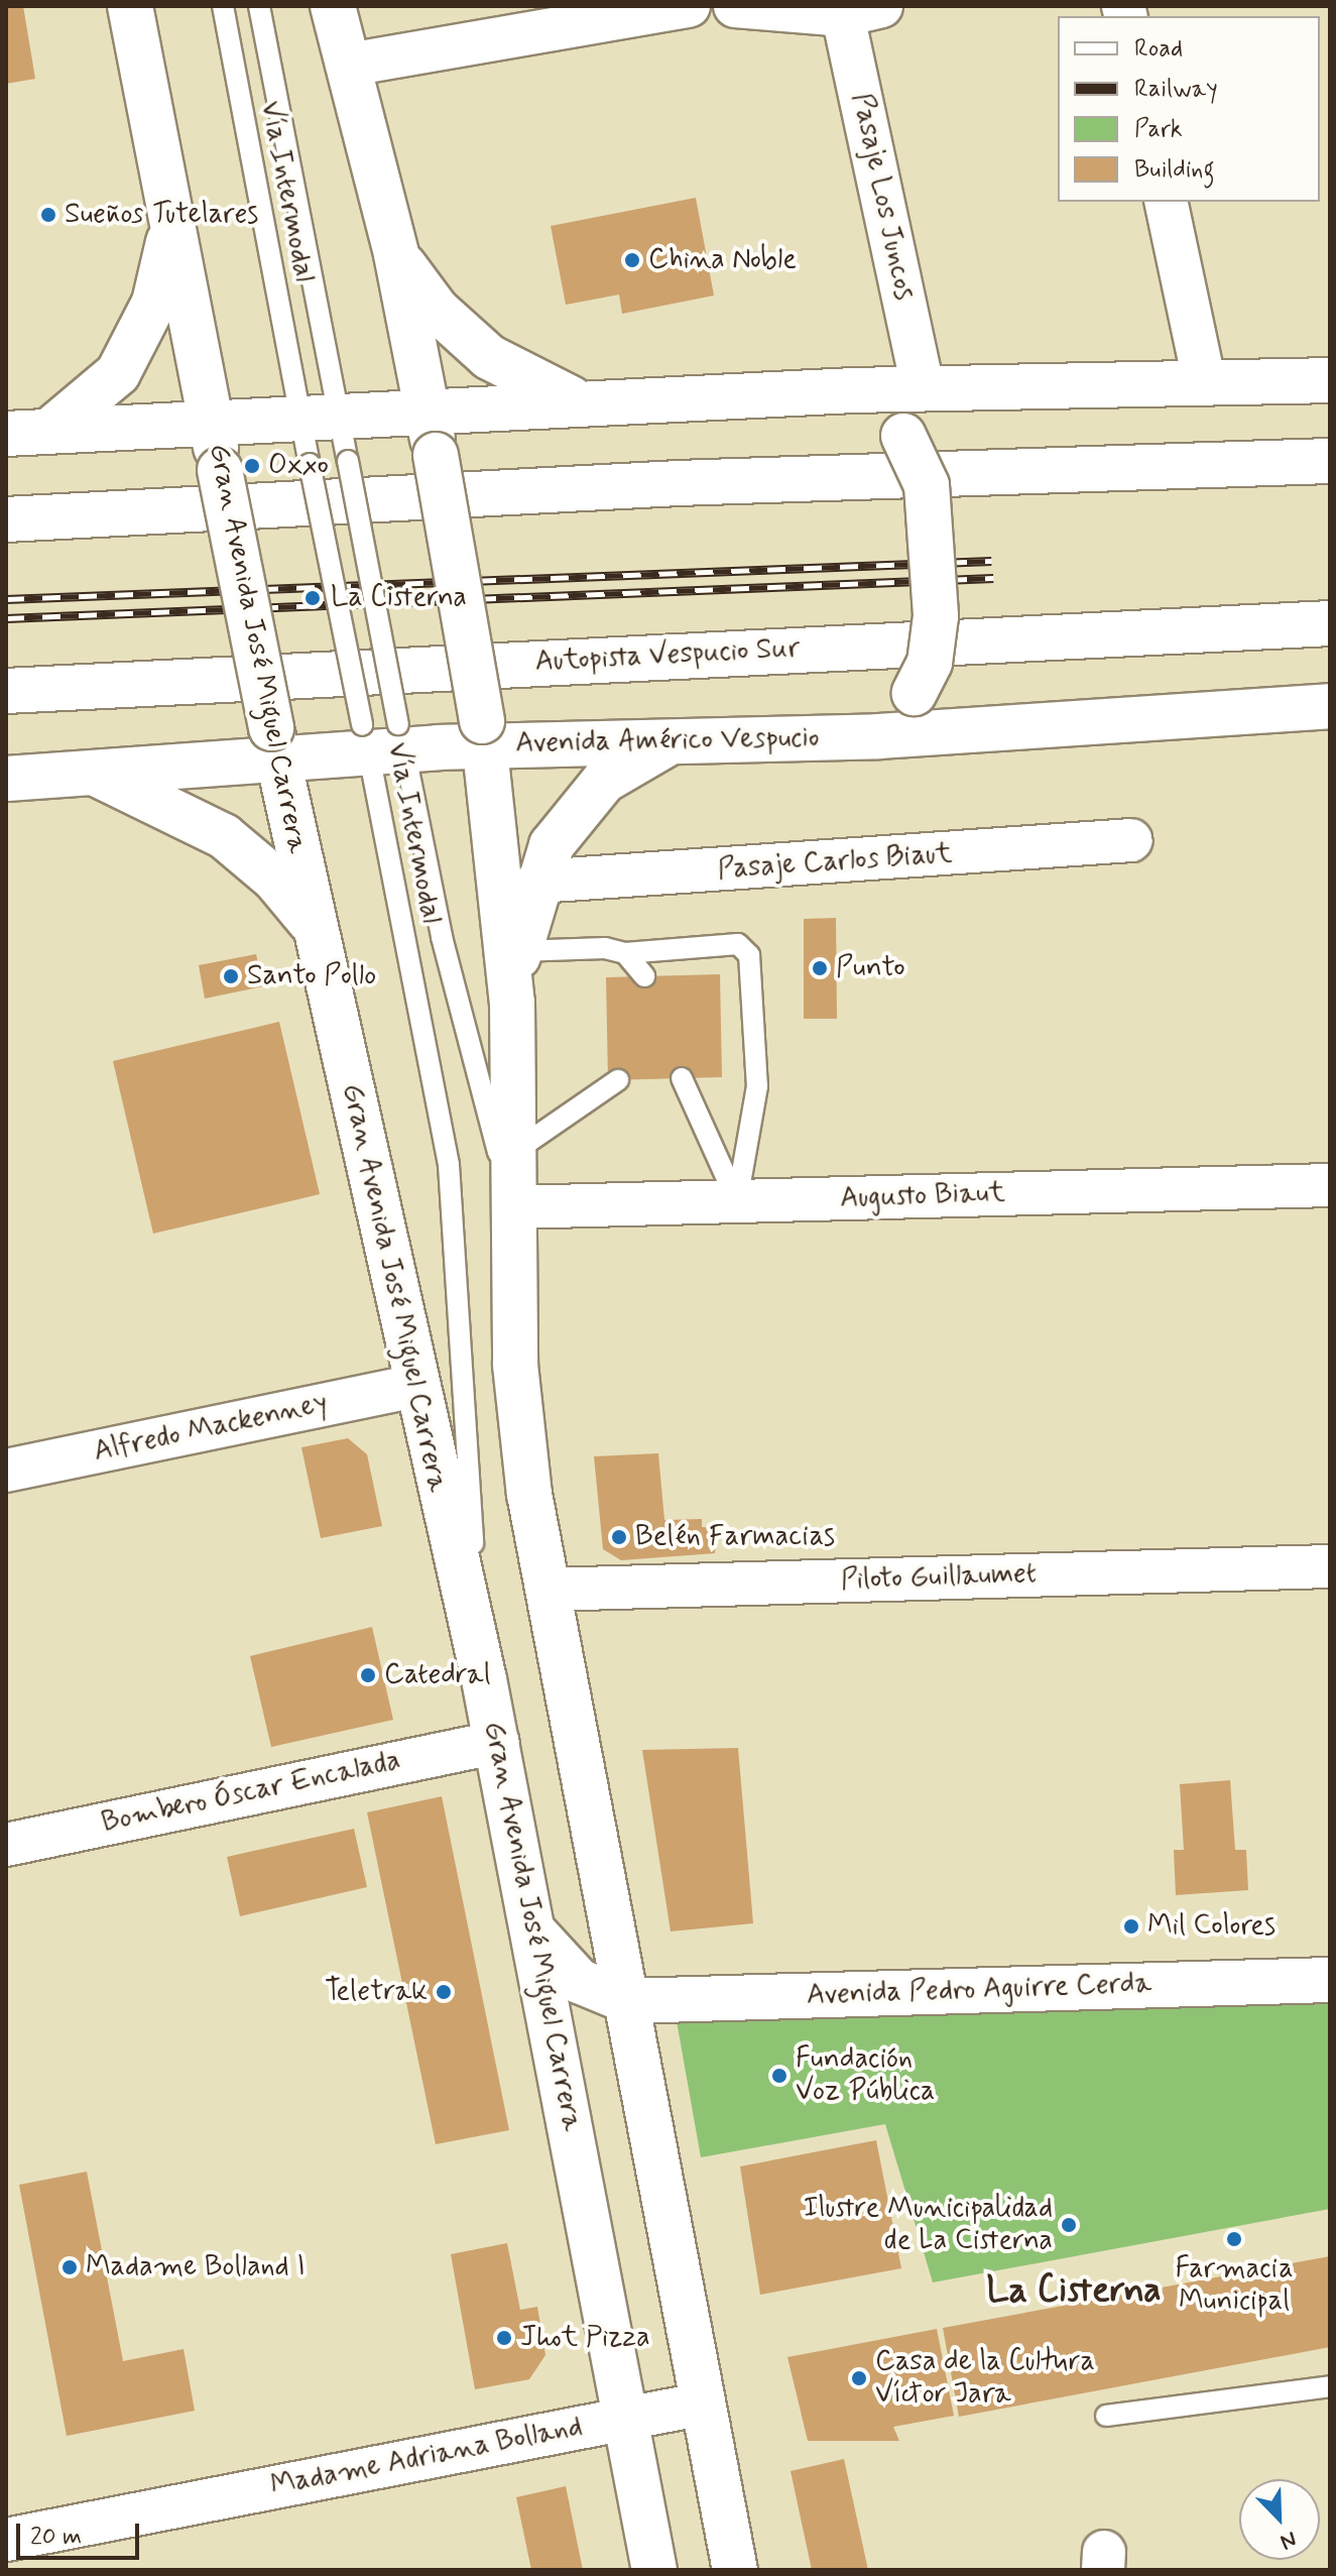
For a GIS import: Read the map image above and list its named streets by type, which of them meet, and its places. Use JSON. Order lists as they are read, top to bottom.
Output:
{
  "streets": {
    "main road": [
      "Gran Avenida José Miguel Carrera",
      "Autopista Vespucio Sur",
      "Avenida Américo Vespucio",
      "Avenida Pedro Aguirre Cerda"
    ],
    "street": [
      "Pasaje Los Juncos",
      "Pasaje Carlos Biaut",
      "Augusto Biaut",
      "Alfredo Mackenney",
      "Piloto Guillaumet",
      "Bombero Óscar Encalada",
      "Madame Adriana Bolland"
    ],
    "lane": ["Vía Intermodal"]
  },
  "crossings": [
    ["Vía Intermodal", "Gran Avenida José Miguel Carrera"],
    ["Vía Intermodal", "Avenida Américo Vespucio"],
    ["Vía Intermodal", "Augusto Biaut"],
    ["Gran Avenida José Miguel Carrera", "Avenida Américo Vespucio"],
    ["Gran Avenida José Miguel Carrera", "Alfredo Mackenney"],
    ["Gran Avenida José Miguel Carrera", "Bombero Óscar Encalada"],
    ["Gran Avenida José Miguel Carrera", "Madame Adriana Bolland"]
  ],
  "districts": ["La Cisterna"],
  "places": [
    "Sueños Tutelares",
    "China Noble",
    "Oxxo",
    "La Cisterna",
    "Punto",
    "Santo Pollo",
    "Belén Farmacias",
    "Catedral",
    "Mil Colores",
    "Teletrak",
    "Fundación Voz Pública",
    "Ilustre Municipalidad de La Cisterna",
    "Farmacia Municipal",
    "Madame Bolland I",
    "Jhot Pizza",
    "Casa de la Cultura Víctor Jara"
  ],
  "legend": [
    "Road",
    "Railway",
    "Park",
    "Building"
  ],
  "scale_bar": "20 m",
  "north": "bottom right"
}
